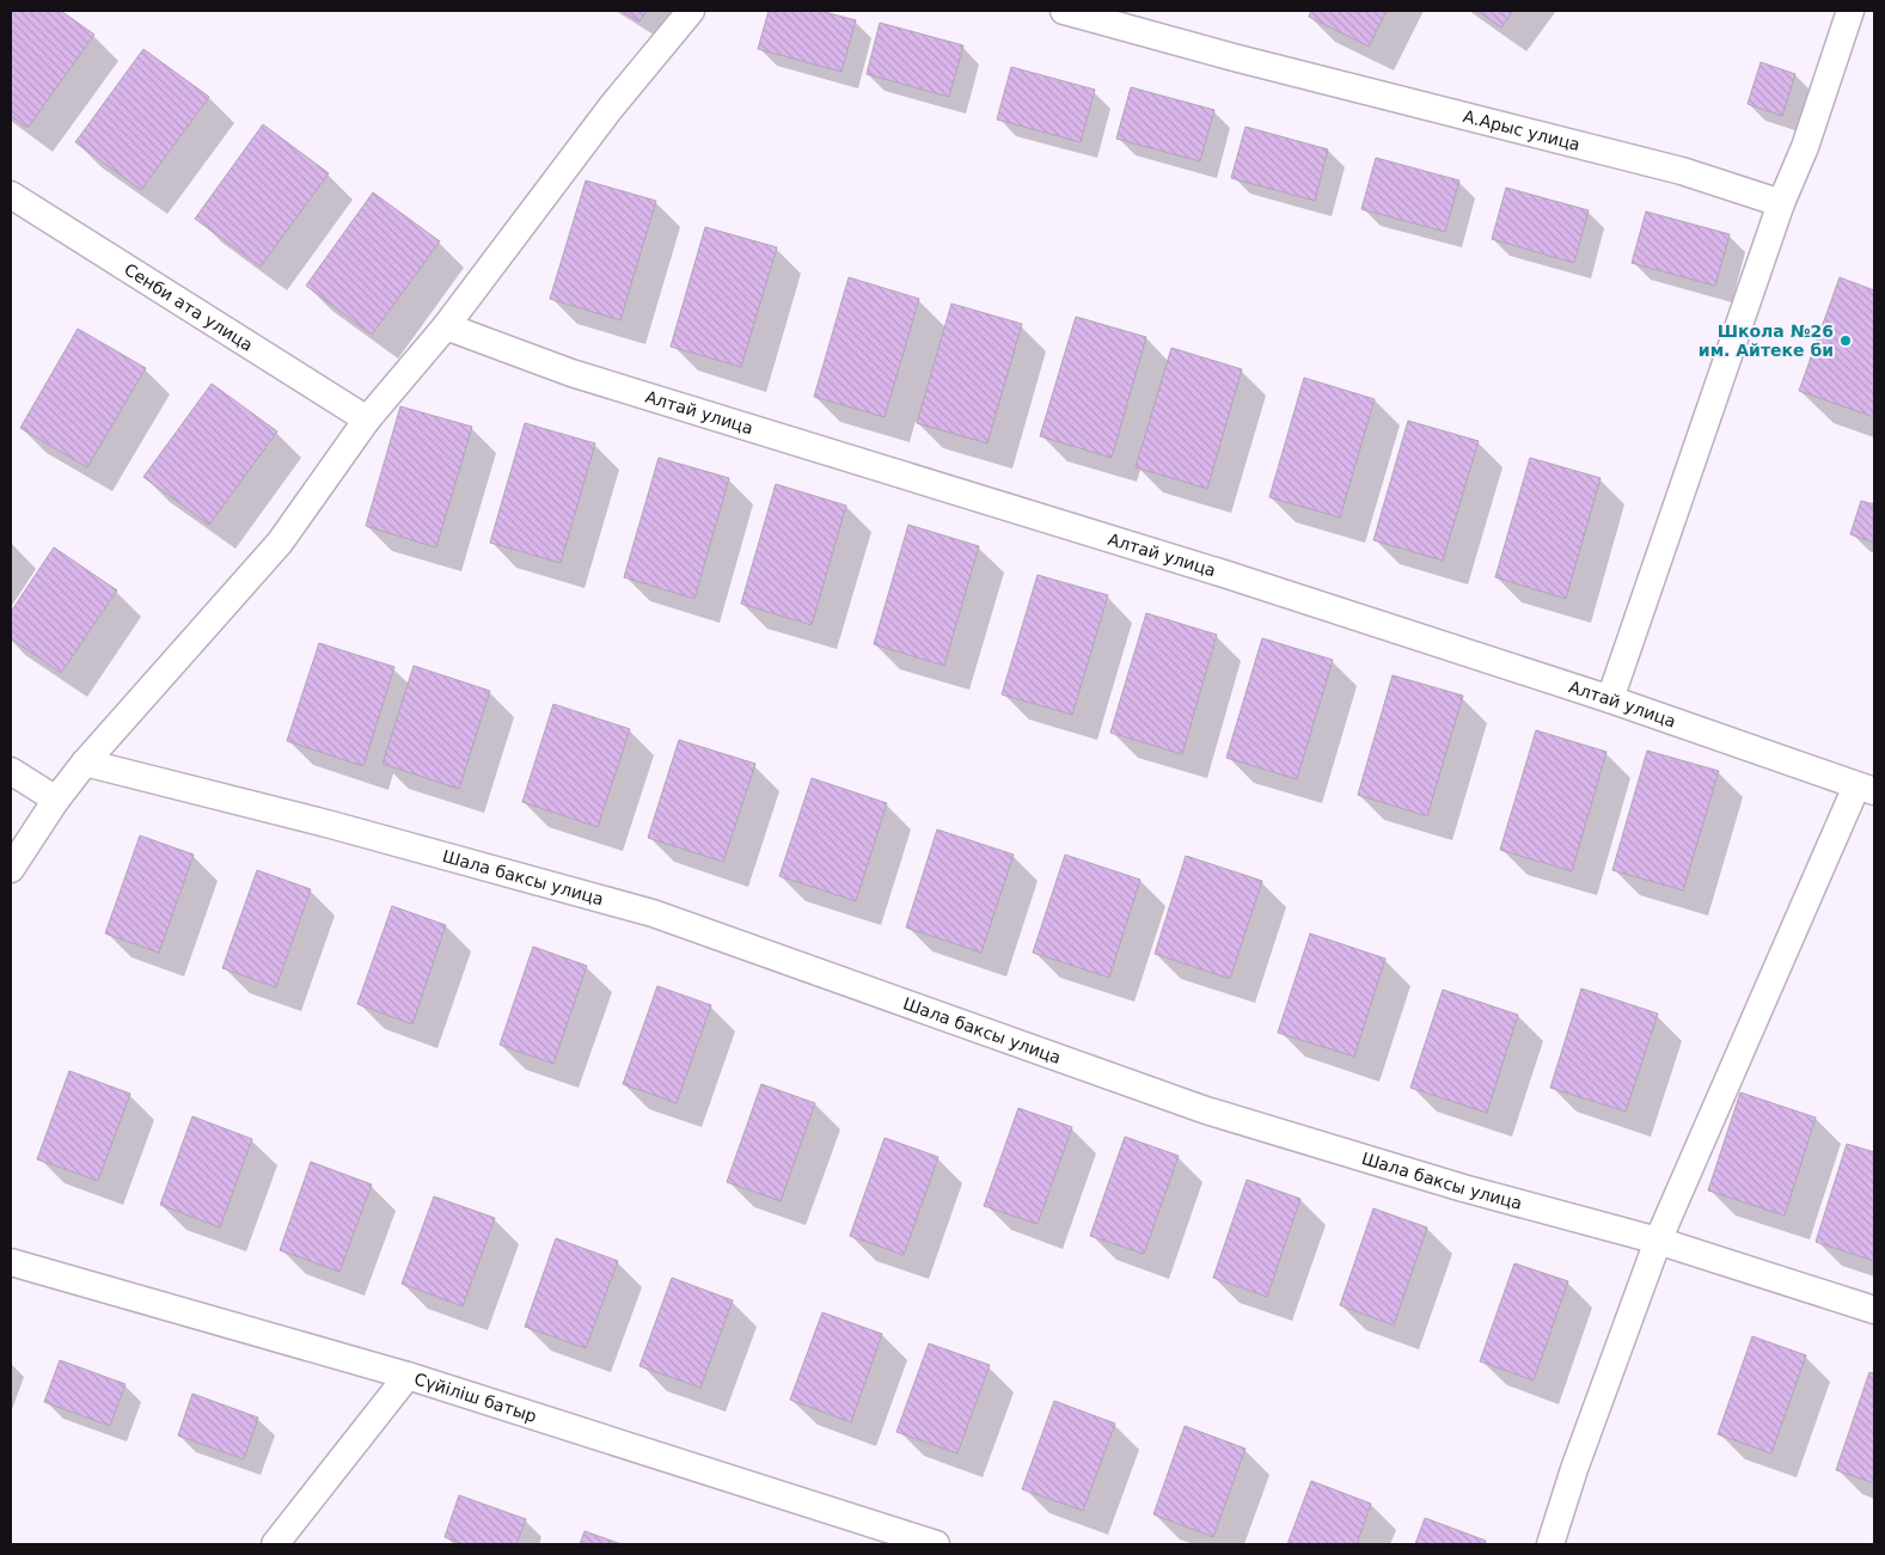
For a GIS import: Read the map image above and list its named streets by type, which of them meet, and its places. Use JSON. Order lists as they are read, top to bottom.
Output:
{
  "streets": {
    "street": [
      "А.Арыс улица",
      "Сенби ата улица",
      "Алтай улица",
      "Шала баксы улица",
      "Сүйіліш батыр"
    ]
  },
  "places": ["Школа №26 им. Айтеке би"]
}
